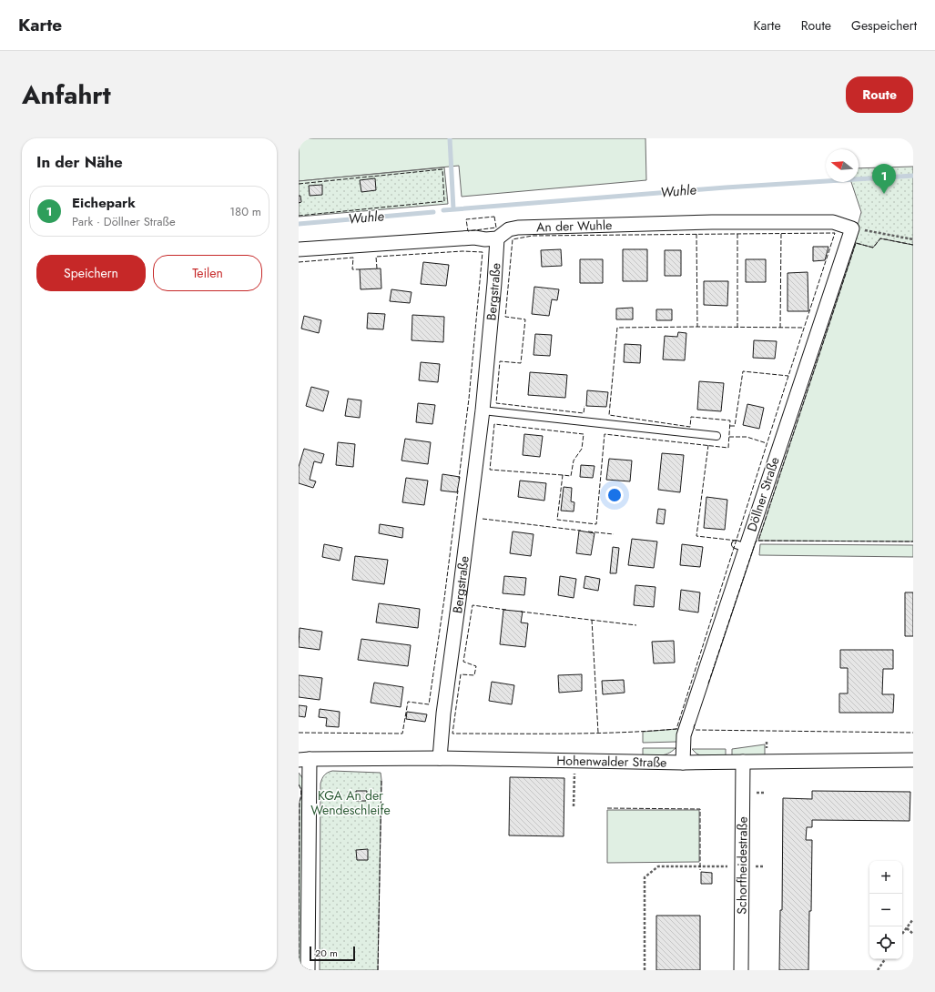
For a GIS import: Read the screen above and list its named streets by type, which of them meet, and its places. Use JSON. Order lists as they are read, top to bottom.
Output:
{
  "streets": {
    "street": [
      "An der Wuhle",
      "Bergstraße",
      "Döllner Straße",
      "Hohenwalder Straße",
      "Schorfheidestraße"
    ]
  },
  "crossings": [
    ["An der Wuhle", "Bergstraße"],
    ["An der Wuhle", "Döllner Straße"],
    ["Bergstraße", "Hohenwalder Straße"],
    ["Döllner Straße", "Hohenwalder Straße"],
    ["Hohenwalder Straße", "Schorfheidestraße"]
  ],
  "water": ["Wuhle"],
  "parks": ["KGA An der Wendeschleife"],
  "scale_bar": "20 m",
  "north": "left",
  "page": {
    "header": "Karte",
    "nav": ["Karte", "Route", "Gespeichert"],
    "title": "Anfahrt",
    "buttons": [
      "Route",
      ["Speichern", "Teilen"]
    ],
    "heading": "In der Nähe",
    "pins": "1",
    "list": [
      {
        "mark": "1",
        "name": "Eichepark",
        "note": "Park · Döllner Straße",
        "value": "180 m"
      }
    ],
    "map_buttons": ["+", "−"],
    "scale": "20 m"
  }
}
